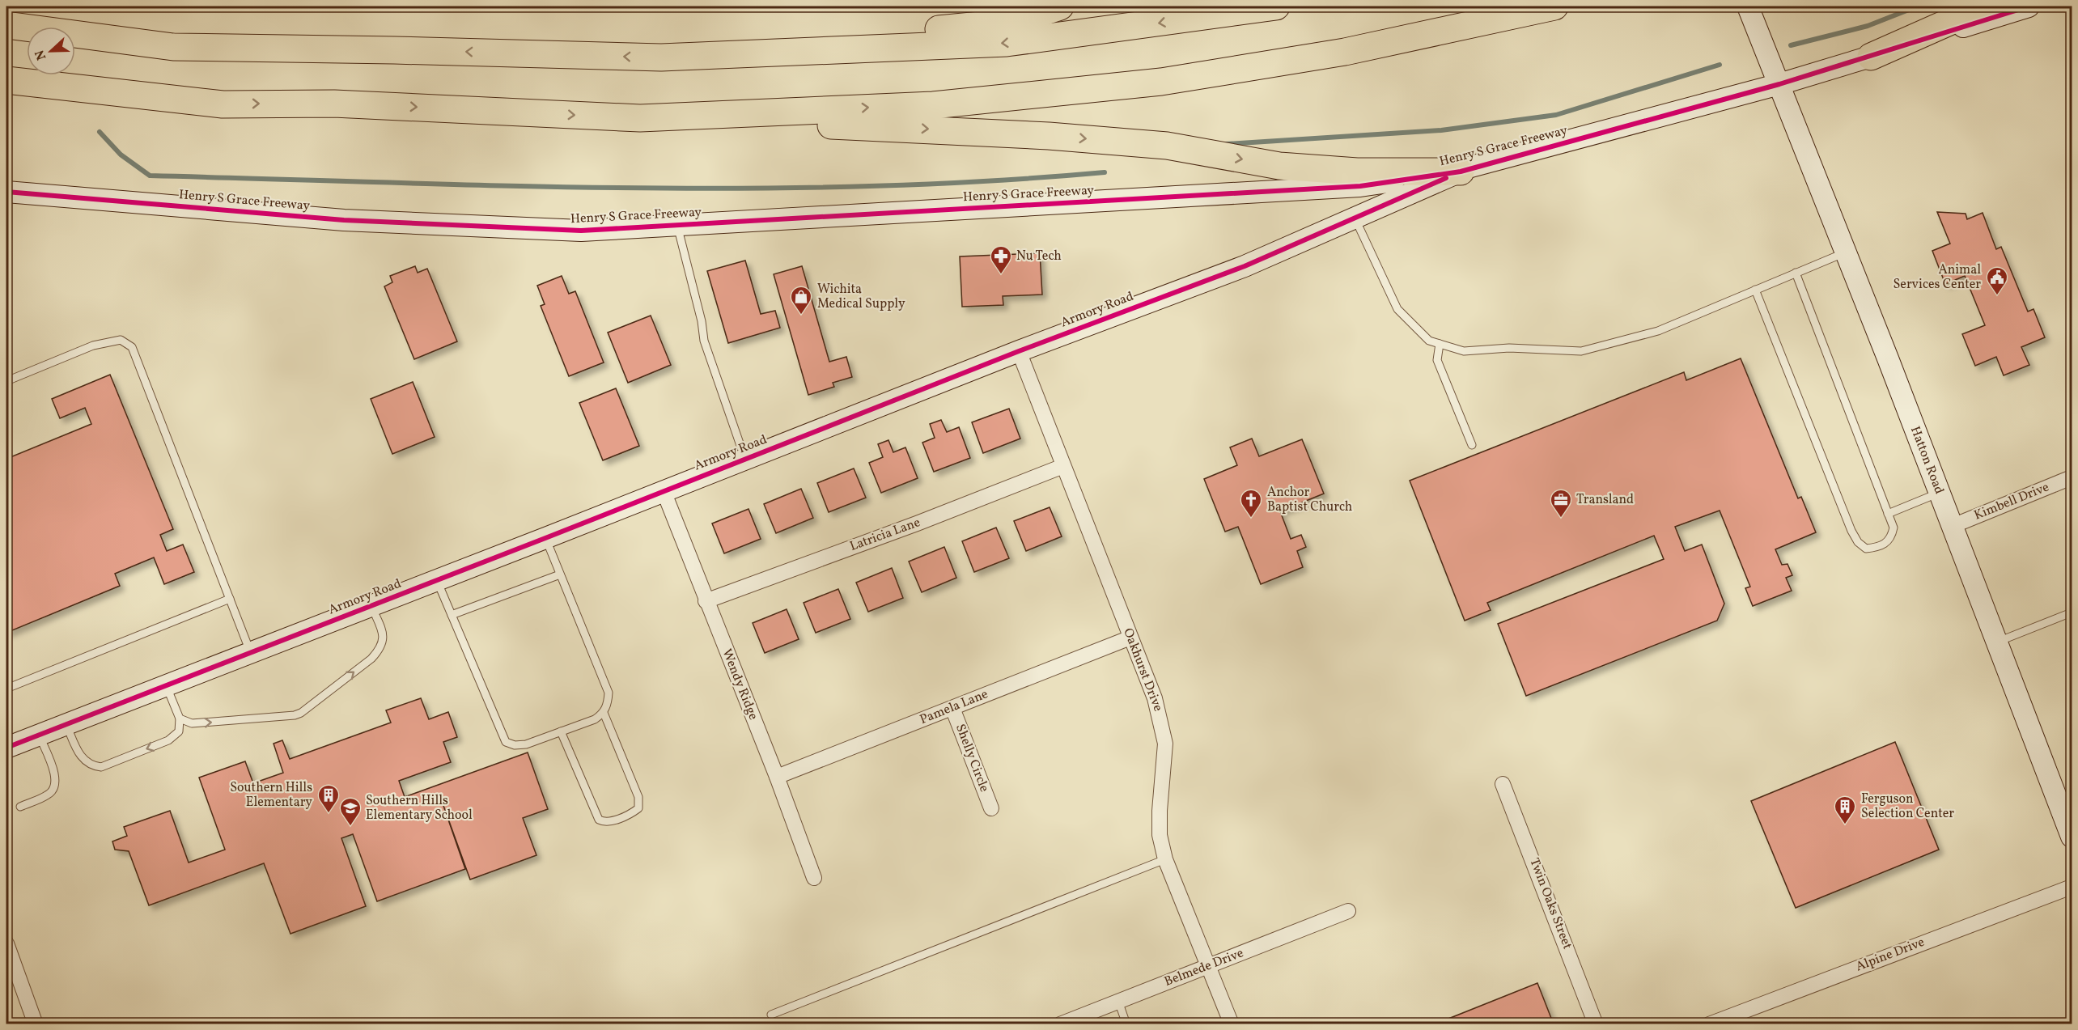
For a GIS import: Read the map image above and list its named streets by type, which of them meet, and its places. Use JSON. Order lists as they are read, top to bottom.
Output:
{
  "streets": {
    "street": [
      "Henry S Grace Freeway",
      "Armory Road",
      "Hatton Road",
      "Kimbell Drive",
      "Latricia Lane",
      "Oakhurst Drive",
      "Wendy Ridge",
      "Pamela Lane",
      "Shelly Circle",
      "Twin Oaks Street",
      "Alpine Drive",
      "Belmede Drive"
    ]
  },
  "crossings": [
    ["Henry S Grace Freeway", "Armory Road"],
    ["Henry S Grace Freeway", "Hatton Road"],
    ["Armory Road", "Oakhurst Drive"],
    ["Armory Road", "Wendy Ridge"],
    ["Hatton Road", "Kimbell Drive"],
    ["Latricia Lane", "Oakhurst Drive"],
    ["Latricia Lane", "Wendy Ridge"],
    ["Oakhurst Drive", "Pamela Lane"],
    ["Oakhurst Drive", "Belmede Drive"],
    ["Wendy Ridge", "Pamela Lane"],
    ["Pamela Lane", "Shelly Circle"]
  ],
  "places": {
    "pharmacy": ["Nu Tech"],
    "public building": ["Animal Services Center"],
    "shop": ["Wichita Medical Supply"],
    "church": ["Anchor Baptist Church"],
    "office": ["Transland"],
    "building": ["Southern Hills Elementary", "Ferguson Selection Center"],
    "school or university": ["Southern Hills Elementary School"]
  },
  "north": "left"
}
